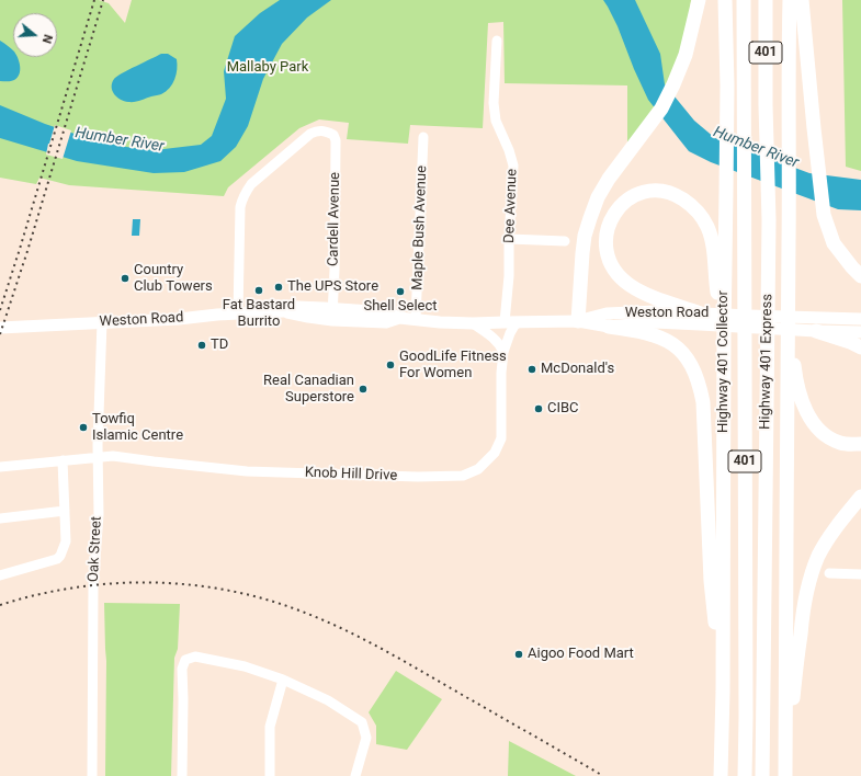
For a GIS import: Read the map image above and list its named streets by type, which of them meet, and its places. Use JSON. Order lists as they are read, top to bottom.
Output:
{
  "streets": {
    "highway": ["401", "Highway 401 Collector", "Highway 401 Express"],
    "main road": ["Weston Road"],
    "street": [
      "Dee Avenue",
      "Cardell Avenue",
      "Maple Bush Avenue",
      "Knob Hill Drive",
      "Oak Street"
    ]
  },
  "crossings": [
    ["Dee Avenue", "Weston Road"],
    ["Cardell Avenue", "Weston Road"],
    ["Maple Bush Avenue", "Weston Road"],
    ["Weston Road", "Knob Hill Drive"],
    ["Weston Road", "Oak Street"],
    ["Knob Hill Drive", "Oak Street"]
  ],
  "water": ["Humber River"],
  "parks": ["Mallaby Park"],
  "places": [
    "Country Club Towers",
    "The UPS Store",
    "Fat Bastard Burrito",
    "Shell Select",
    "TD",
    "GoodLife Fitness For Women",
    "McDonald's",
    "Real Canadian Superstore",
    "CIBC",
    "Towfiq Islamic Centre",
    "Aigoo Food Mart"
  ],
  "north": "right"
}
